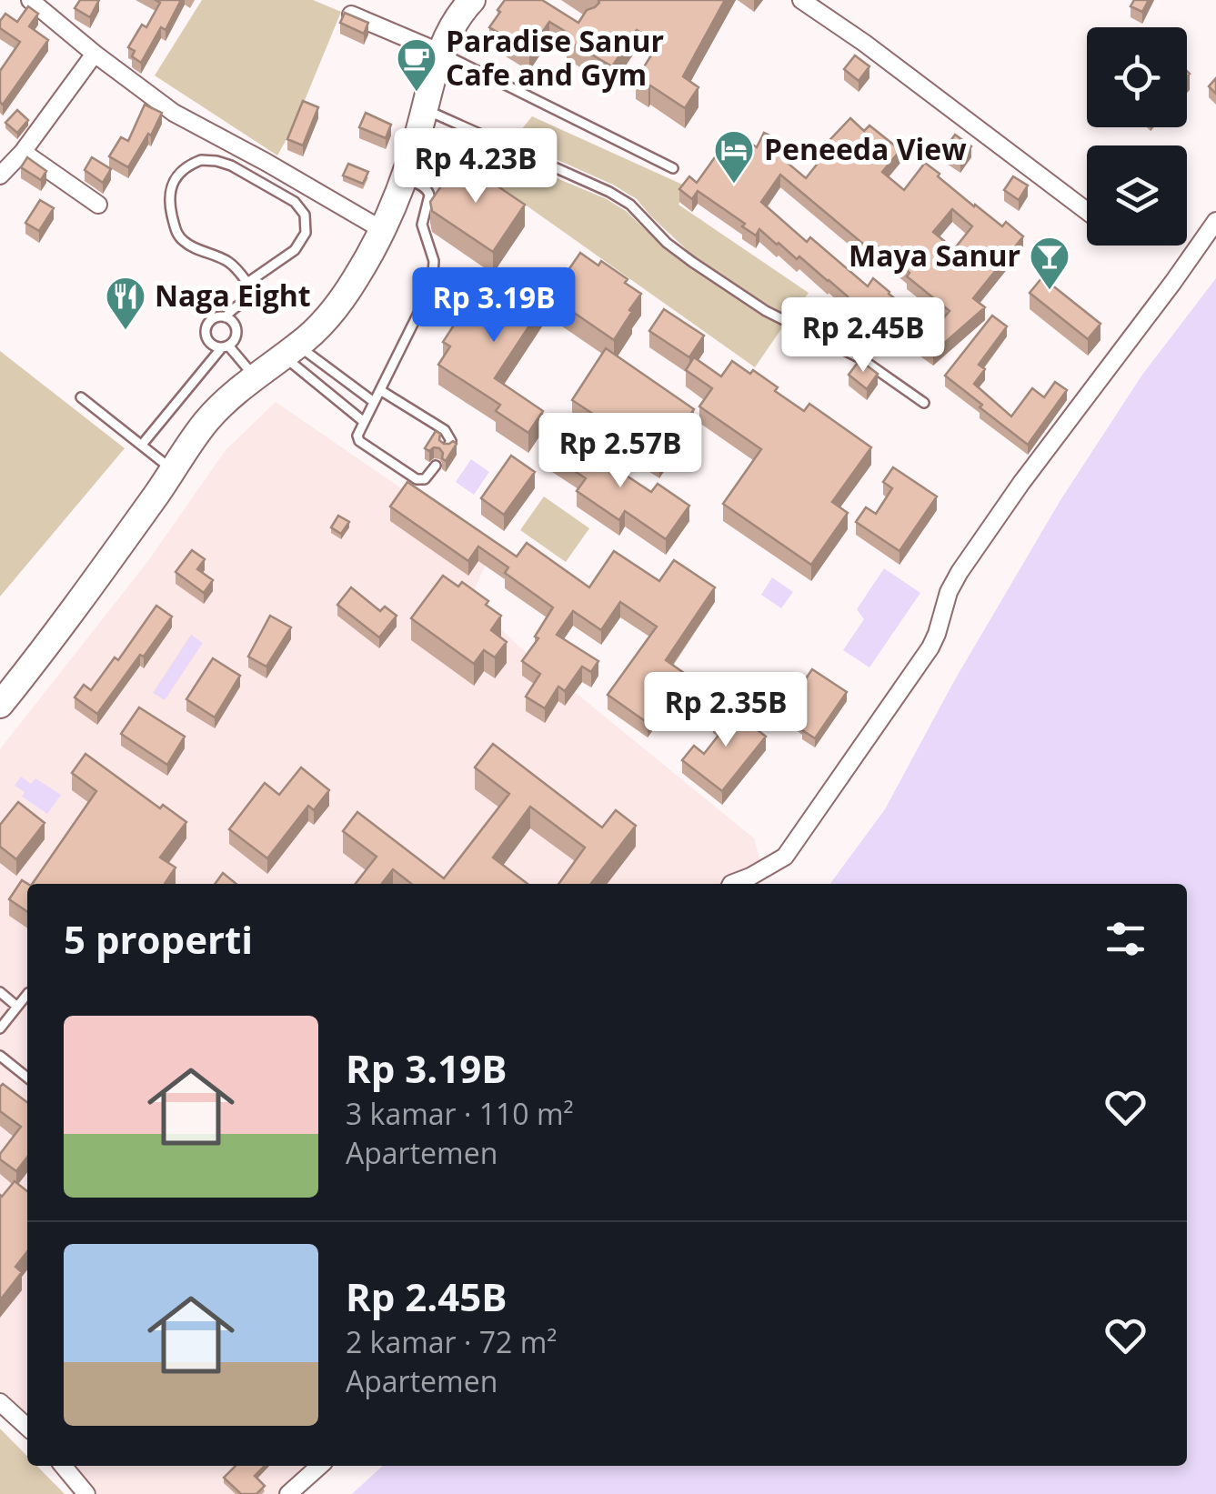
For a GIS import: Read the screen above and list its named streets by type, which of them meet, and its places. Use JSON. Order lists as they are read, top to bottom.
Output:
{
  "places": {
    "cafe": ["Paradise Sanur Cafe and Gym"],
    "hotel": ["Peneeda View"],
    "bar": ["Maya Sanur"],
    "restaurant": ["Naga Eight"]
  },
  "page": {
    "price": [
      "Rp 4.23B",
      "Rp 3.19B",
      "Rp 2.45B",
      "Rp 2.57B",
      "Rp 2.35B"
    ],
    "heading": "5 properti",
    "list": [
      {
        "name": "Rp 3.19B",
        "note": "3 kamar · 110 m² · Apartemen"
      },
      {
        "name": "Rp 2.45B",
        "note": "2 kamar · 72 m² · Apartemen"
      }
    ]
  }
}
